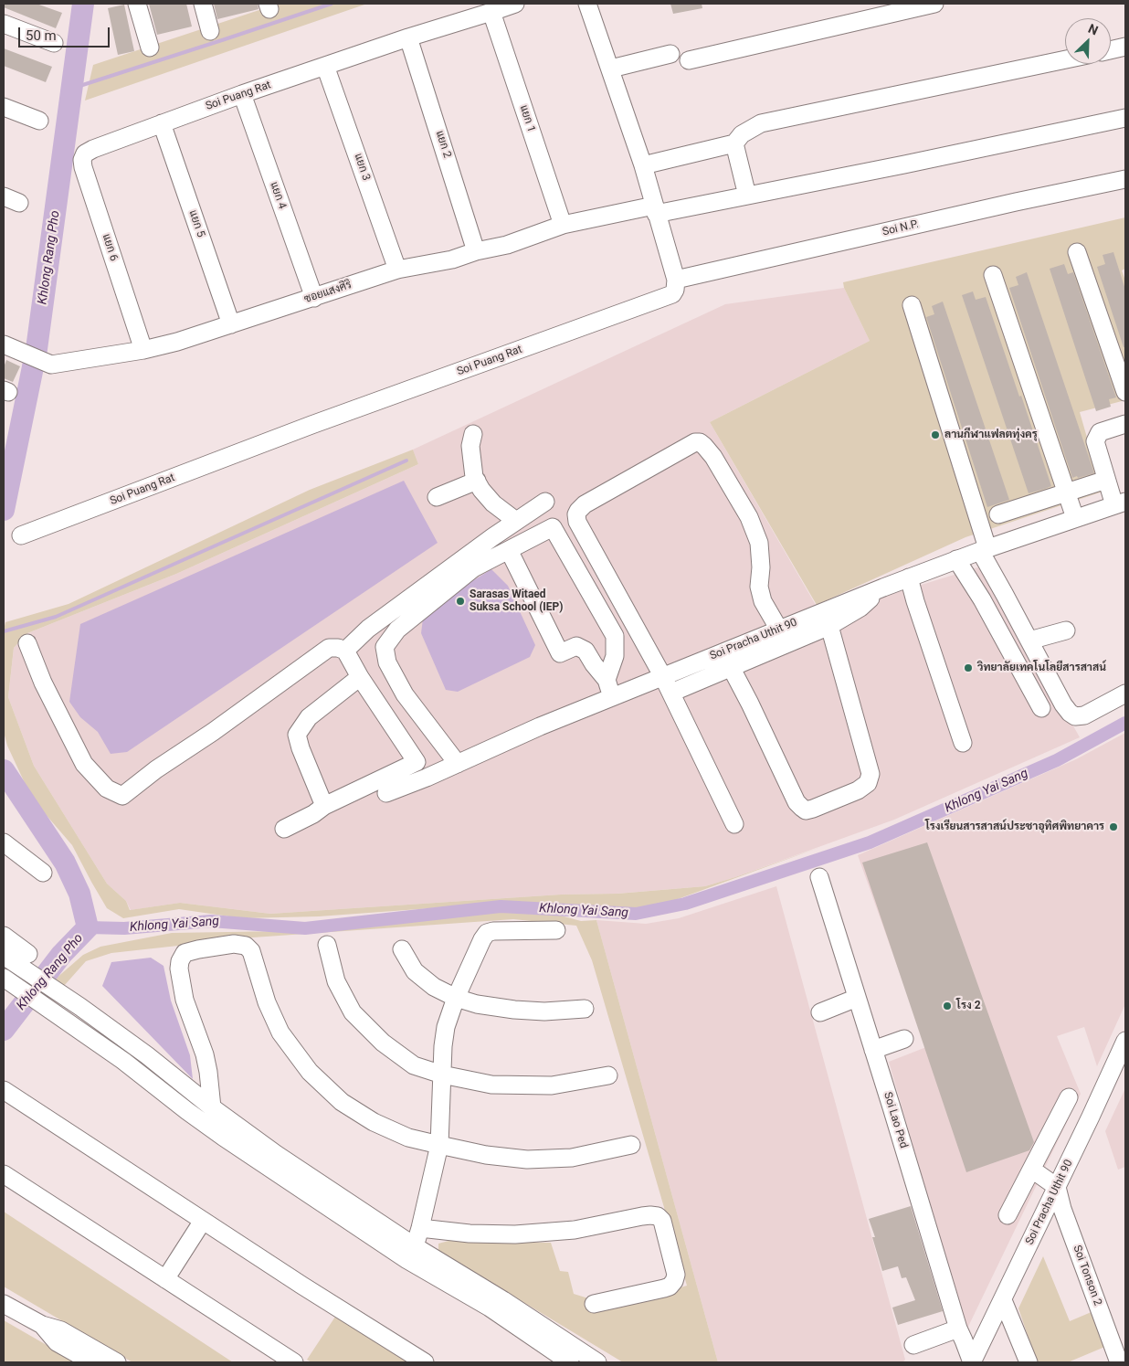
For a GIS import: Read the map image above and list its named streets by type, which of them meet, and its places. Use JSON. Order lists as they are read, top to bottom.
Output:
{
  "streets": {
    "street": [
      "Soi Puang Rat",
      "แยก 1",
      "แยก 2",
      "แยก 3",
      "แยก 4",
      "แยก 5",
      "Soi N.P.",
      "แยก 6",
      "ซอยแสงศิริ",
      "Soi Pracha Uthit 90",
      "Soi Lao Ped",
      "Soi Tonson 2"
    ]
  },
  "crossings": [
    ["Soi Puang Rat", "แยก 1"],
    ["Soi Puang Rat", "แยก 2"],
    ["Soi Puang Rat", "แยก 3"],
    ["Soi Puang Rat", "แยก 4"],
    ["Soi Puang Rat", "แยก 5"],
    ["Soi Puang Rat", "Soi N.P."],
    ["Soi Puang Rat", "แยก 6"],
    ["แยก 1", "ซอยแสงศิริ"],
    ["แยก 2", "ซอยแสงศิริ"],
    ["แยก 3", "ซอยแสงศิริ"],
    ["แยก 4", "ซอยแสงศิริ"],
    ["แยก 5", "ซอยแสงศิริ"],
    ["แยก 6", "ซอยแสงศิริ"],
    ["Soi Pracha Uthit 90", "Soi Lao Ped"],
    ["Soi Pracha Uthit 90", "Soi Tonson 2"]
  ],
  "water": ["Khlong Rang Pho", "Khlong Yai Sang"],
  "places": [
    "ลานกีฬาแฟลตทุ่งครุ",
    "Sarasas Witaed Suksa School (IEP)",
    "วิทยาลัยเทคโนโลยีสารสาสน์",
    "โรงเรียนสารสาสน์ประชาอุทิศพิทยาคาร",
    "โรง 2"
  ],
  "scale_bar": "50 m",
  "north": "top right"
}
